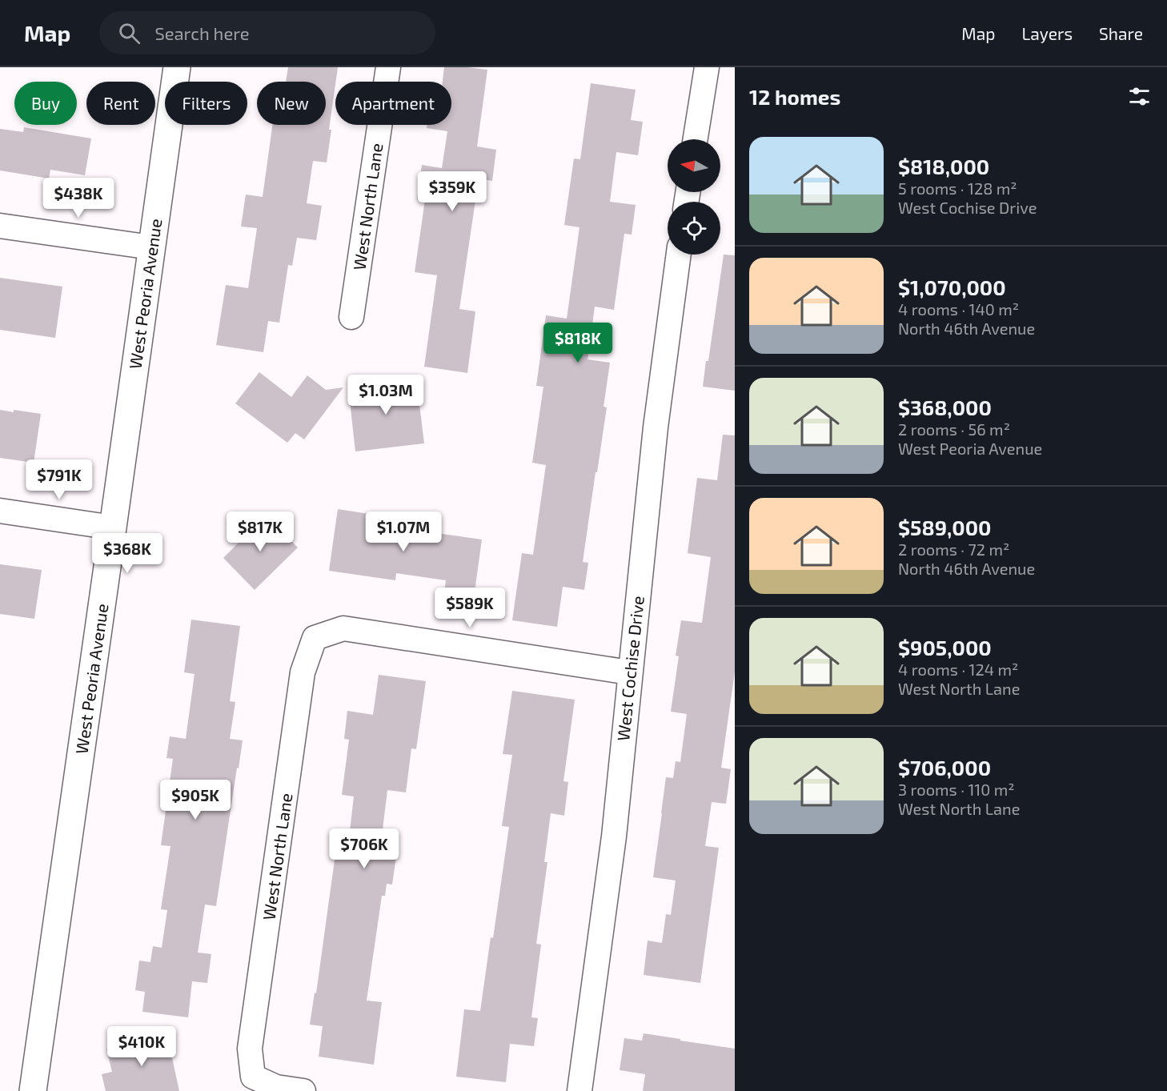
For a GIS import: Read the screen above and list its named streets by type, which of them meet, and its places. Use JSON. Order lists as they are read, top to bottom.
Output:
{
  "streets": {
    "main road": ["West Peoria Avenue"],
    "street": ["West North Lane", "West Cochise Drive"]
  },
  "crossings": [
    ["West North Lane", "West Cochise Drive"]
  ],
  "north": "left",
  "page": {
    "header": "Map",
    "search": "Search here",
    "nav": ["Map", "Layers", "Share"],
    "heading": "12 homes",
    "chip": [
      "Buy",
      "Rent",
      "Filters",
      "New",
      "Apartment"
    ],
    "list": [
      {
        "name": "$818,000",
        "note": "5 rooms · 128 m² · West Cochise Drive"
      },
      {
        "name": "$1,070,000",
        "note": "4 rooms · 140 m² · North 46th Avenue"
      },
      {
        "name": "$368,000",
        "note": "2 rooms · 56 m² · West Peoria Avenue"
      },
      {
        "name": "$589,000",
        "note": "2 rooms · 72 m² · North 46th Avenue"
      },
      {
        "name": "$905,000",
        "note": "4 rooms · 124 m² · West North Lane"
      },
      {
        "name": "$706,000",
        "note": "3 rooms · 110 m² · West North Lane"
      }
    ],
    "price": [
      "$359K",
      "$438K",
      "$818K",
      "$1.03M",
      "$791K",
      "$817K",
      "$1.07M",
      "$368K",
      "$589K",
      "$905K",
      "$706K",
      "$410K"
    ]
  }
}
